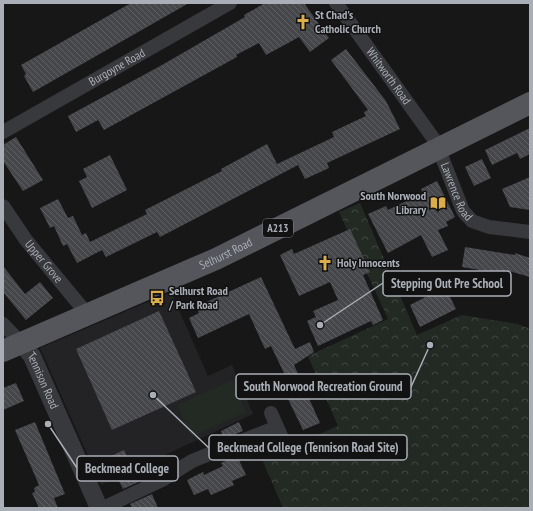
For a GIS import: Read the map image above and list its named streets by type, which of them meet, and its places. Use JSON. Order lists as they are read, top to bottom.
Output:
{
  "streets": {
    "main road": ["A213", "Selhurst Road"],
    "street": [
      "Burgoyne Road",
      "Whitworth Road",
      "Lawrence Road",
      "Upper Grove",
      "Tennison Road"
    ]
  },
  "crossings": [
    ["Whitworth Road", "Lawrence Road"],
    ["Whitworth Road", "Selhurst Road"],
    ["Lawrence Road", "Selhurst Road"],
    ["Selhurst Road", "Upper Grove"],
    ["Selhurst Road", "Tennison Road"]
  ],
  "places": {
    "church": ["St Chad's Catholic Church", "Holy Innocents"],
    "library": ["South Norwood Library"],
    "bus stop": ["Selhurst Road / Park Road"],
    "other": [
      "Stepping Out Pre School",
      "South Norwood Recreation Ground",
      "Beckmead College (Tennison Road Site)",
      "Beckmead College"
    ]
  }
}
